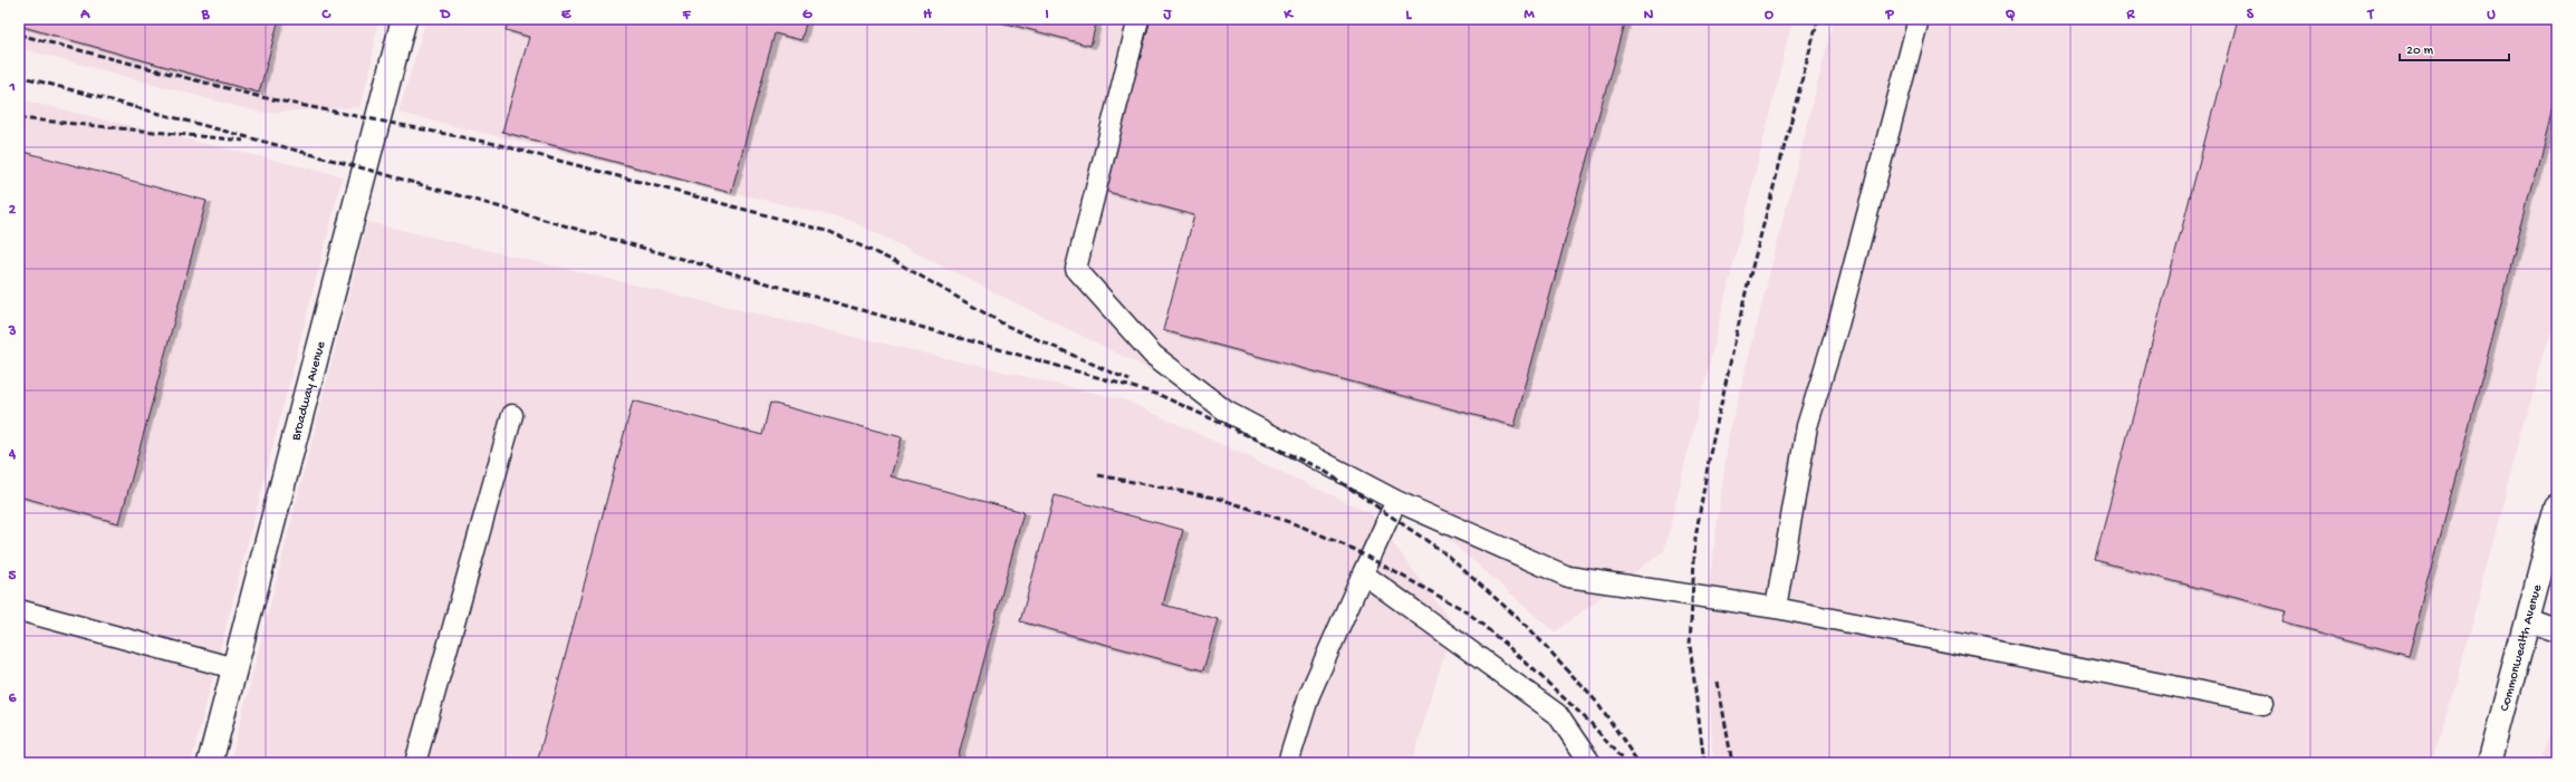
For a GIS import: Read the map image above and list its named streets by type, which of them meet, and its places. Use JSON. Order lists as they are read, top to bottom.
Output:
{
  "streets": {
    "street": ["Broadway Avenue", "Commonwealth Avenue"]
  },
  "scale_bar": "20 m",
  "grid": {
    "columns": [
      "A",
      "B",
      "C",
      "D",
      "E",
      "F",
      "G",
      "H",
      "I",
      "J",
      "K",
      "L",
      "M",
      "N",
      "O",
      "P",
      "Q",
      "R",
      "S",
      "T",
      "U"
    ],
    "rows": [
      "1",
      "2",
      "3",
      "4",
      "5",
      "6"
    ]
  }
}
